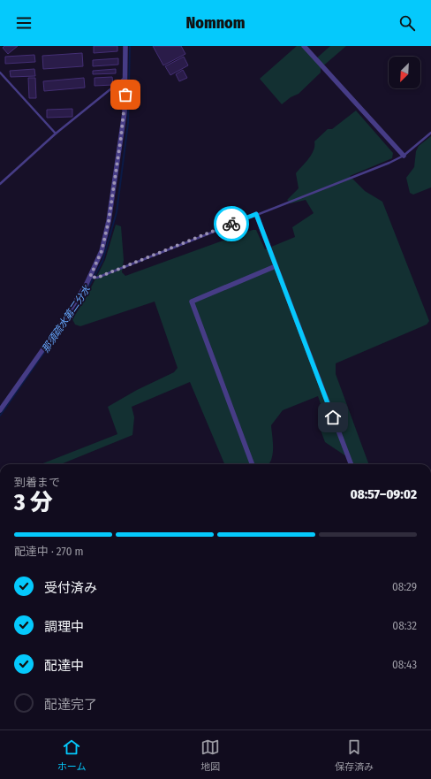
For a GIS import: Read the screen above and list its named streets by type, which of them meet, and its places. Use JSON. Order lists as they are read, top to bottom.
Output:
{
  "water": ["那須疏水第二分水"],
  "north": "bottom left",
  "page": {
    "header": "Nomnom",
    "heading": ["3 分", "到着まで", "08:57–09:02"],
    "bar": "配達中 · 270 m",
    "list": [
      ["受付済み", "08:29"],
      ["調理中", "08:32"],
      ["配達中", "08:43"],
      "配達完了"
    ],
    "tabs": ["ホーム", "地図", "保存済み"]
  }
}
